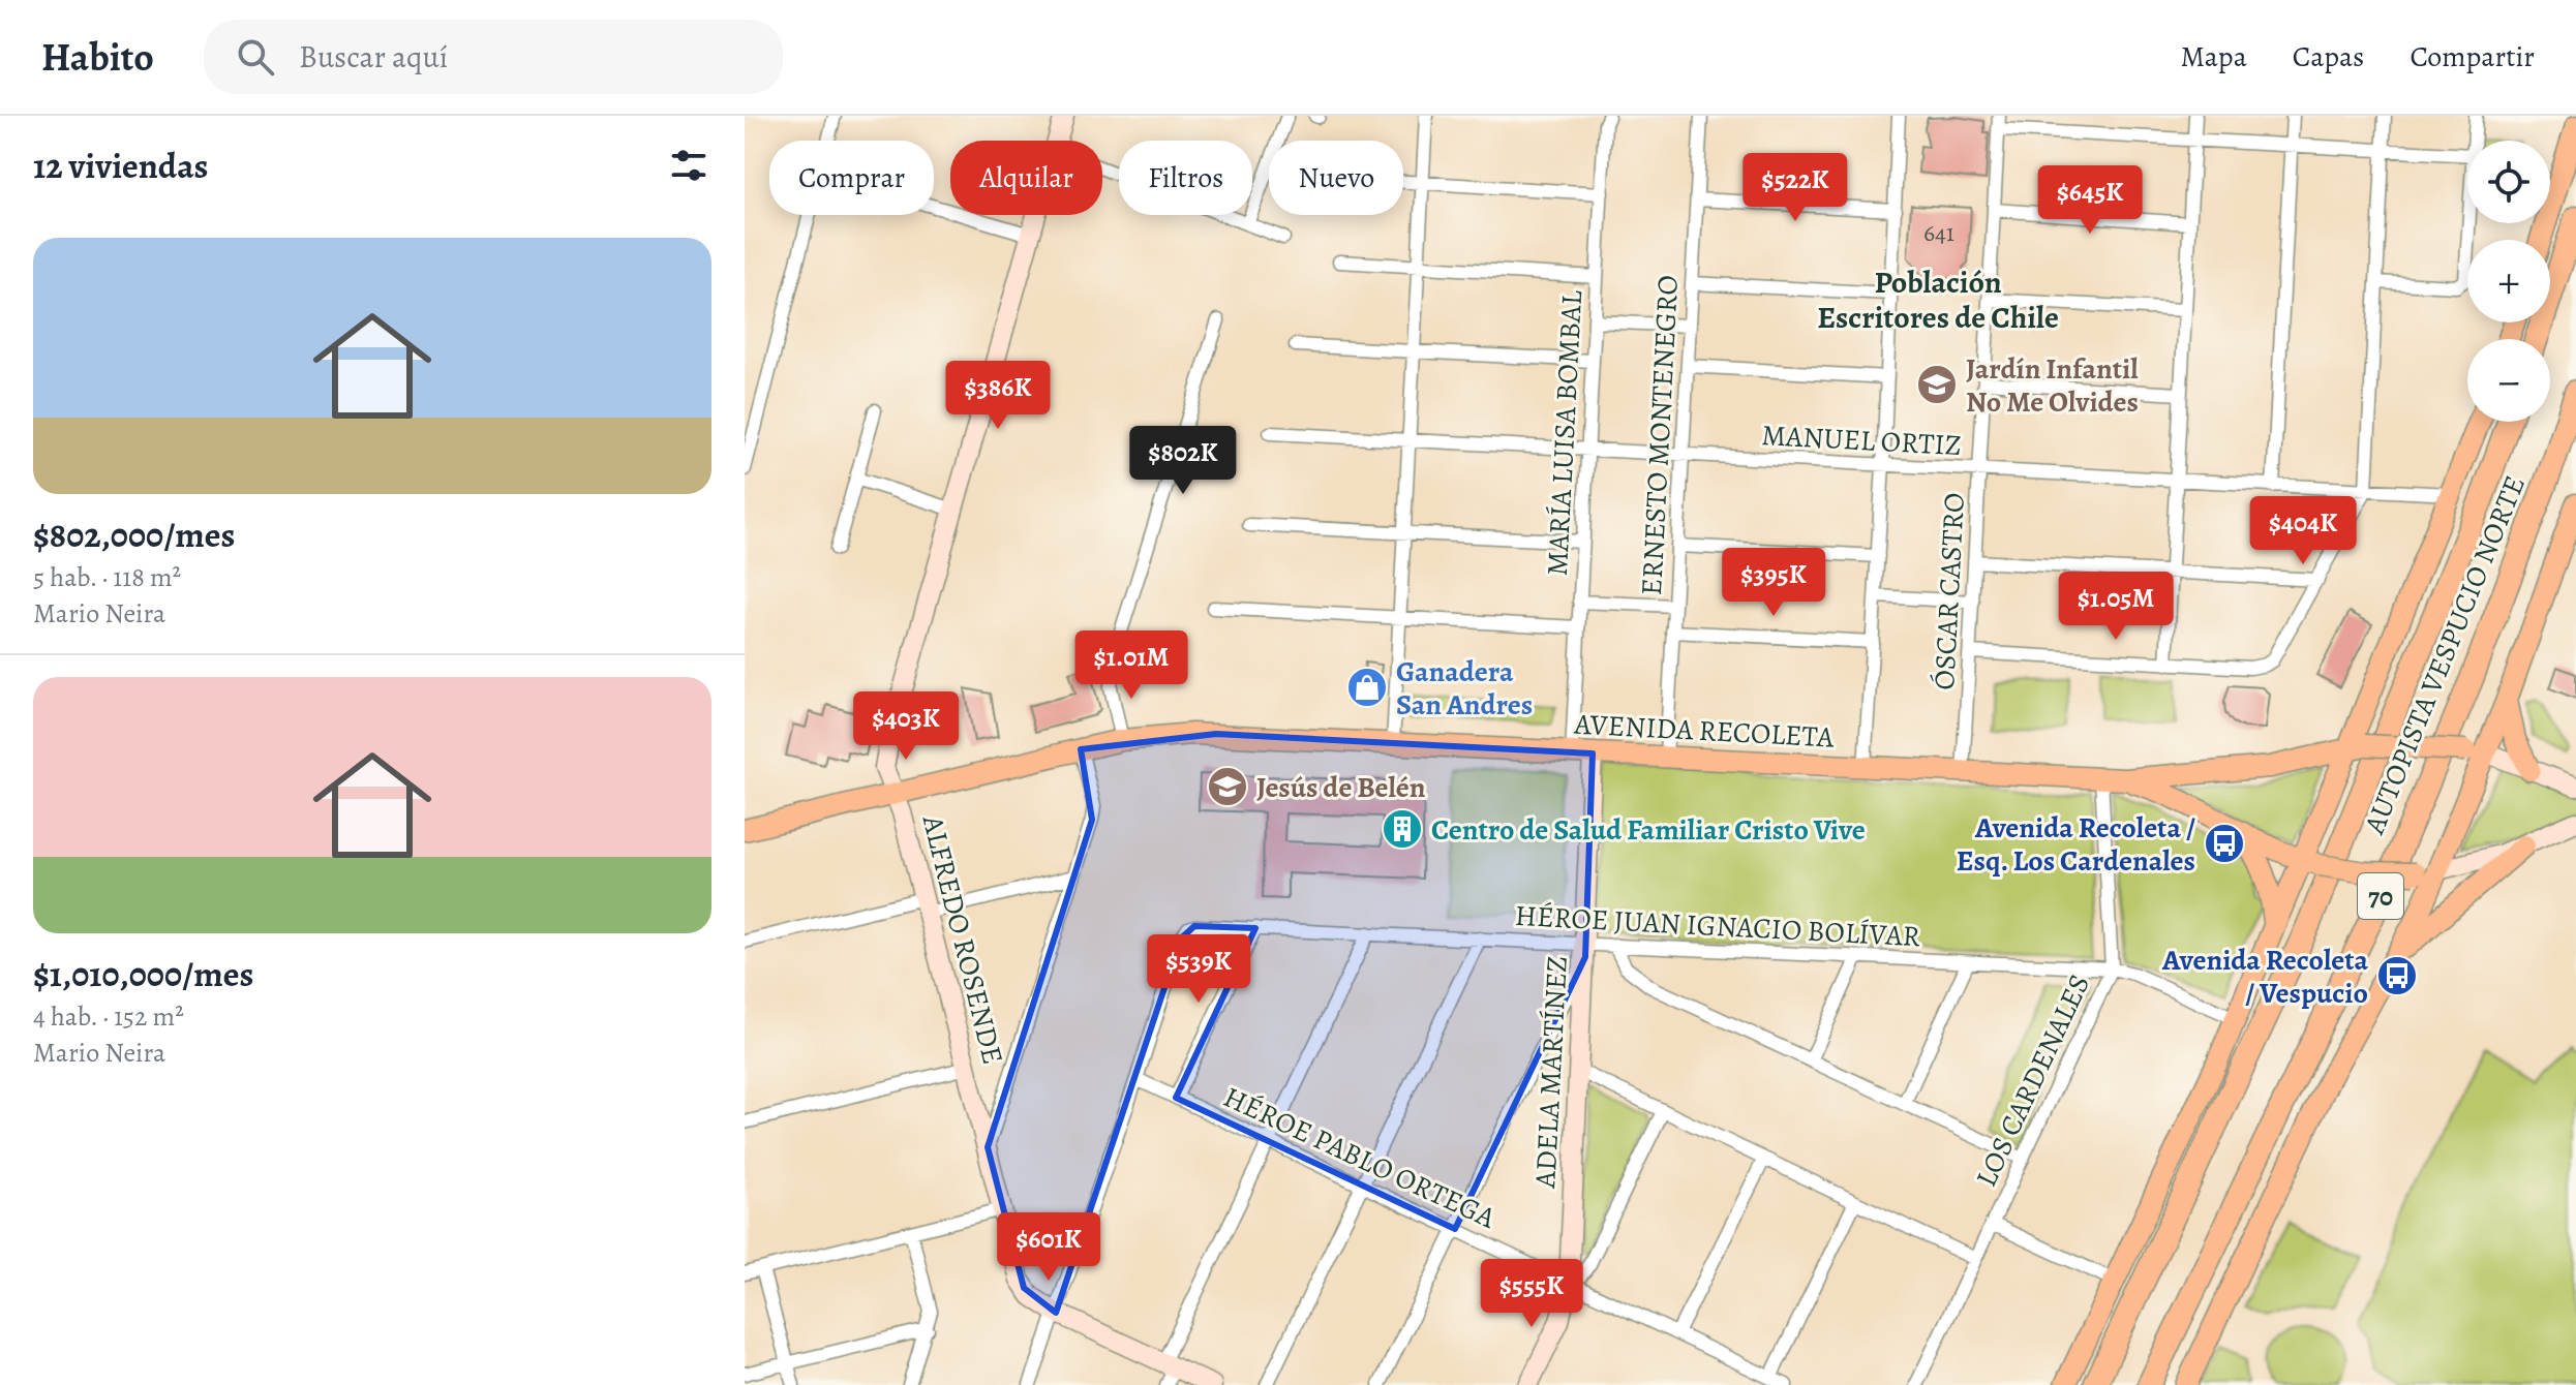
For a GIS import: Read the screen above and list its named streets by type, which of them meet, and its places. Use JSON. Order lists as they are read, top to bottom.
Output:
{
  "streets": {
    "highway": ["AUTOPISTA VESPUCIO NORTE", "70"],
    "main road": ["AVENIDA RECOLETA"],
    "street": [
      "MARÍA LUISA BOMBAL",
      "ERNESTO MONTENEGRO",
      "MANUEL ORTIZ",
      "ÓSCAR CASTRO",
      "HÉROE JUAN IGNACIO BOLÍVAR",
      "ALFREDO ROSENDE",
      "ADELA MARTÍNEZ",
      "LOS CARDENALES",
      "HÉROE PABLO ORTEGA"
    ]
  },
  "crossings": [
    ["MARÍA LUISA BOMBAL", "MANUEL ORTIZ"],
    ["MARÍA LUISA BOMBAL", "AVENIDA RECOLETA"],
    ["MARÍA LUISA BOMBAL", "ADELA MARTÍNEZ"],
    ["ERNESTO MONTENEGRO", "MANUEL ORTIZ"],
    ["ERNESTO MONTENEGRO", "AVENIDA RECOLETA"],
    ["MANUEL ORTIZ", "ÓSCAR CASTRO"],
    ["ÓSCAR CASTRO", "AVENIDA RECOLETA"],
    ["AVENIDA RECOLETA", "ALFREDO ROSENDE"],
    ["AVENIDA RECOLETA", "ADELA MARTÍNEZ"],
    ["AVENIDA RECOLETA", "LOS CARDENALES"],
    ["HÉROE JUAN IGNACIO BOLÍVAR", "ADELA MARTÍNEZ"],
    ["HÉROE JUAN IGNACIO BOLÍVAR", "LOS CARDENALES"],
    ["HÉROE JUAN IGNACIO BOLÍVAR", "HÉROE PABLO ORTEGA"],
    ["ADELA MARTÍNEZ", "HÉROE PABLO ORTEGA"]
  ],
  "districts": ["Población Escritores de Chile"],
  "places": {
    "school or university": ["Jardín Infantil No Me Olvides", "Jesús de Belén"],
    "shop": ["Ganadera San Andres"],
    "building": ["Centro de Salud Familiar Cristo Vive"],
    "bus stop": ["Avenida Recoleta / Esq. Los Cardenales", "Avenida Recoleta / Vespucio"]
  },
  "house_numbers": ["641"],
  "page": {
    "header": "Habito",
    "search": "Buscar aquí",
    "nav": ["Mapa", "Capas", "Compartir"],
    "heading": "12 viviendas",
    "map_buttons": ["+", "−"],
    "chip": [
      "Comprar",
      "Alquilar",
      "Filtros",
      "Nuevo"
    ],
    "price": [
      "$522K",
      "$645K",
      "$386K",
      "$802K",
      "$404K",
      "$395K",
      "$1.05M",
      "$1.01M",
      "$403K",
      "$539K",
      "$601K",
      "$555K"
    ],
    "list": [
      {
        "name": "$802,000/mes",
        "note": "5 hab. · 118 m² · Mario Neira"
      },
      {
        "name": "$1,010,000/mes",
        "note": "4 hab. · 152 m² · Mario Neira"
      }
    ]
  }
}
